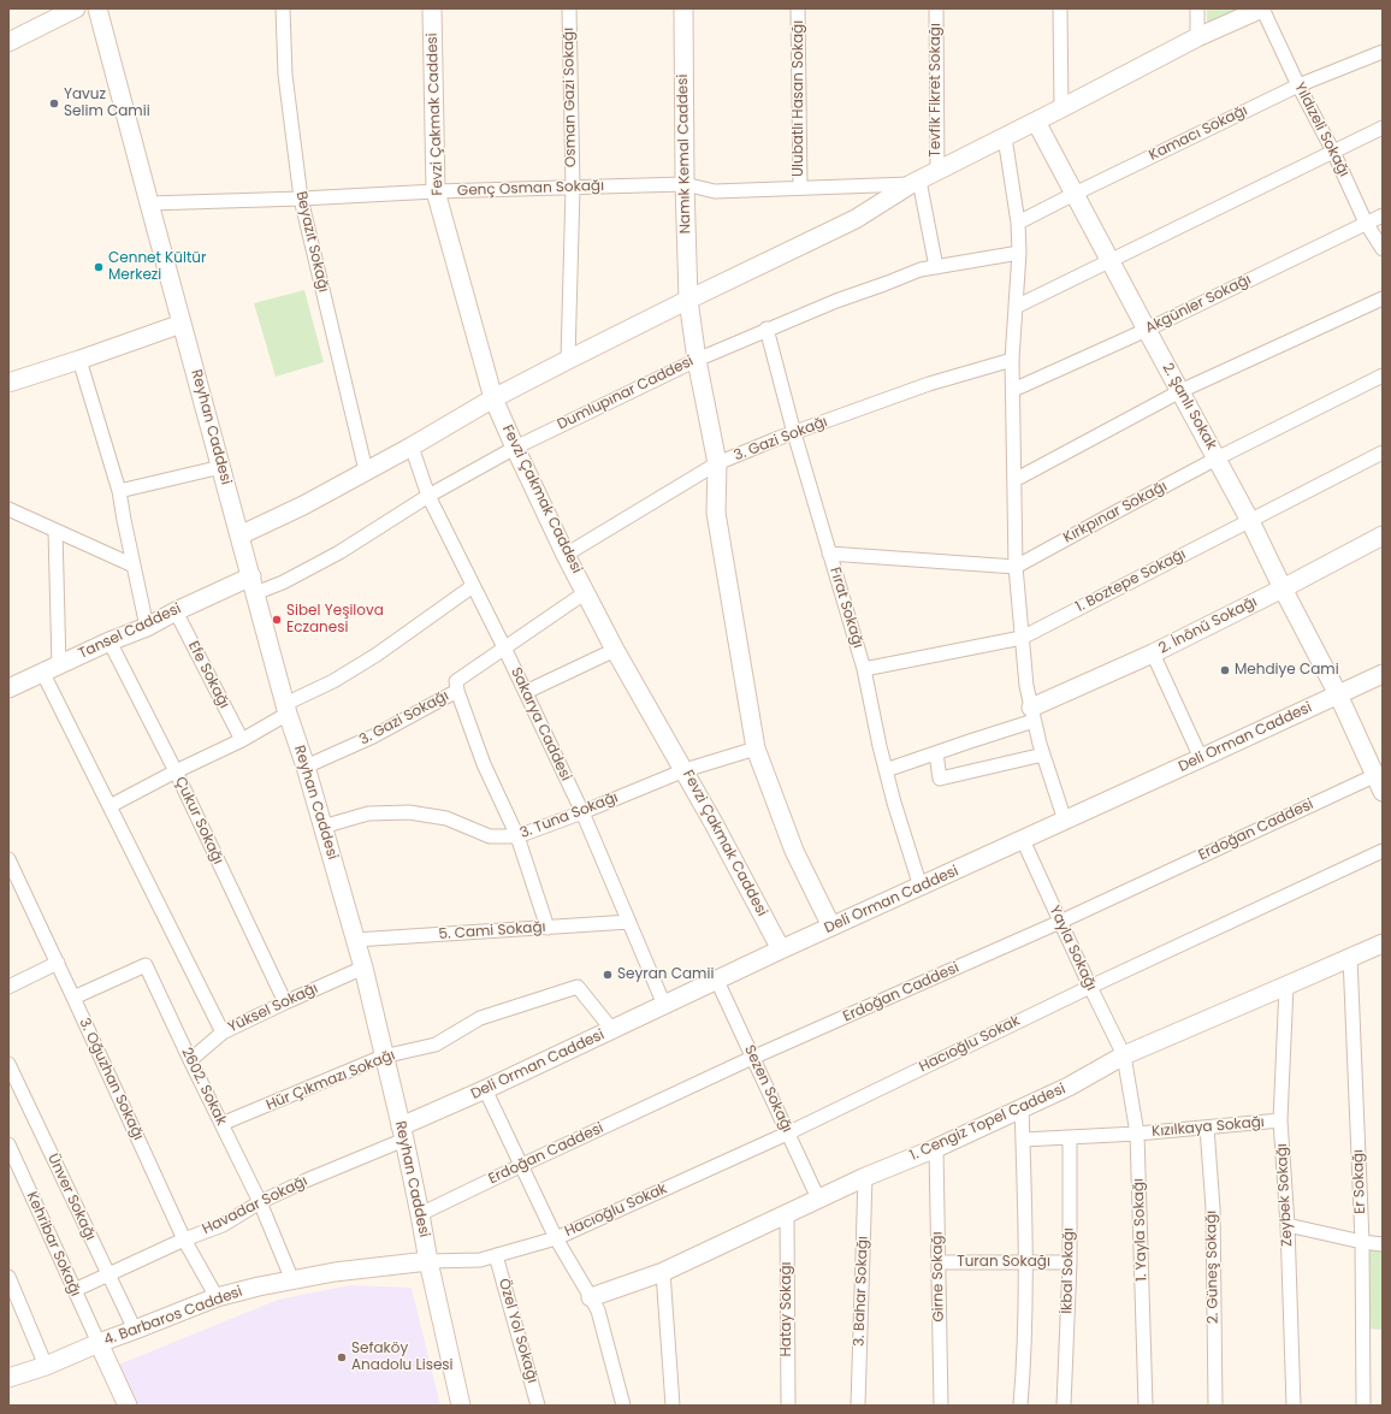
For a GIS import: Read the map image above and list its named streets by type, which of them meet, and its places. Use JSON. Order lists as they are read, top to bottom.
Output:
{
  "streets": {
    "street": [
      "Tevfik Fikret Sokağı",
      "Osman Gazi Sokağı",
      "Ulubatlı Hasan Sokağı",
      "Fevzi Çakmak Caddesi",
      "Yıldızeli Sokağı",
      "Kamacı Sokağı",
      "Namık Kemal Caddesi",
      "Genç Osman Sokağı",
      "Beyazıt Sokağı",
      "Akgünler Sokağı",
      "Dumlupınar Caddesi",
      "2. Şanlı Sokak",
      "Reyhan Caddesi",
      "3. Gazi Sokağı",
      "Kırkpınar Sokağı",
      "1. Boztepe Sokağı",
      "Fırat Sokağı",
      "2. İnönü Sokağı",
      "Tansel Caddesi",
      "Efe Sokağı",
      "Sakarya Caddesi",
      "Deli Orman Caddesi",
      "3. Tuna Sokağı",
      "Çukur Sokağı",
      "Erdoğan Caddesi",
      "5. Cami Sokağı",
      "Yayla Sokağı",
      "Yüksel Sokağı",
      "Hacıoğlu Sokak",
      "3. Oğuzhan Sokağı",
      "Hür Çıkmazı Sokağı",
      "2602. Sokak",
      "Sezen Sokağı",
      "1. Cengiz Topel Caddesi",
      "Kızılkaya Sokağı",
      "Er Sokağı",
      "Zeybek Sokağı",
      "Ünver Sokağı",
      "Havadar Sokağı",
      "1. Yayla Sokağı",
      "Kehribar Sokağı",
      "Turan Sokağı",
      "2. Güneş Sokağı",
      "İkbal Sokağı",
      "Girne Sokağı",
      "3. Bahar Sokağı",
      "Hatay Sokağı",
      "4. Barbaros Caddesi",
      "Özel Yol Sokağı"
    ]
  },
  "crossings": [
    ["Osman Gazi Sokağı", "Genç Osman Sokağı"],
    ["Ulubatlı Hasan Sokağı", "Genç Osman Sokağı"],
    ["Fevzi Çakmak Caddesi", "Genç Osman Sokağı"],
    ["Fevzi Çakmak Caddesi", "Dumlupınar Caddesi"],
    ["Fevzi Çakmak Caddesi", "3. Gazi Sokağı"],
    ["Fevzi Çakmak Caddesi", "Deli Orman Caddesi"],
    ["Fevzi Çakmak Caddesi", "3. Tuna Sokağı"],
    ["Yıldızeli Sokağı", "Kamacı Sokağı"],
    ["Yıldızeli Sokağı", "Akgünler Sokağı"],
    ["Kamacı Sokağı", "2. Şanlı Sokak"],
    ["Namık Kemal Caddesi", "Genç Osman Sokağı"],
    ["Namık Kemal Caddesi", "Dumlupınar Caddesi"],
    ["Namık Kemal Caddesi", "3. Gazi Sokağı"],
    ["Namık Kemal Caddesi", "Deli Orman Caddesi"],
    ["Namık Kemal Caddesi", "3. Tuna Sokağı"],
    ["Genç Osman Sokağı", "Beyazıt Sokağı"],
    ["Genç Osman Sokağı", "Reyhan Caddesi"],
    ["Akgünler Sokağı", "2. Şanlı Sokak"],
    ["Dumlupınar Caddesi", "Reyhan Caddesi"],
    ["Dumlupınar Caddesi", "Fırat Sokağı"],
    ["Dumlupınar Caddesi", "Tansel Caddesi"],
    ["Dumlupınar Caddesi", "Sakarya Caddesi"],
    ["2. Şanlı Sokak", "Kırkpınar Sokağı"],
    ["2. Şanlı Sokak", "1. Boztepe Sokağı"],
    ["2. Şanlı Sokak", "2. İnönü Sokağı"],
    ["2. Şanlı Sokak", "Deli Orman Caddesi"],
    ["2. Şanlı Sokak", "Erdoğan Caddesi"],
    ["Reyhan Caddesi", "3. Gazi Sokağı"],
    ["Reyhan Caddesi", "Tansel Caddesi"],
    ["Reyhan Caddesi", "Deli Orman Caddesi"],
    ["Reyhan Caddesi", "3. Tuna Sokağı"],
    ["Reyhan Caddesi", "Erdoğan Caddesi"],
    ["Reyhan Caddesi", "5. Cami Sokağı"],
    ["Reyhan Caddesi", "Yüksel Sokağı"],
    ["Reyhan Caddesi", "Hacıoğlu Sokak"],
    ["Reyhan Caddesi", "Hür Çıkmazı Sokağı"],
    ["Reyhan Caddesi", "Havadar Sokağı"],
    ["Reyhan Caddesi", "4. Barbaros Caddesi"],
    ["3. Gazi Sokağı", "Fırat Sokağı"],
    ["3. Gazi Sokağı", "Sakarya Caddesi"],
    ["1. Boztepe Sokağı", "Fırat Sokağı"],
    ["Fırat Sokağı", "Deli Orman Caddesi"],
    ["Tansel Caddesi", "Efe Sokağı"],
    ["Tansel Caddesi", "Çukur Sokağı"],
    ["Sakarya Caddesi", "Deli Orman Caddesi"],
    ["Sakarya Caddesi", "3. Tuna Sokağı"],
    ["Sakarya Caddesi", "5. Cami Sokağı"],
    ["Deli Orman Caddesi", "Yayla Sokağı"],
    ["Deli Orman Caddesi", "Hür Çıkmazı Sokağı"],
    ["Deli Orman Caddesi", "Sezen Sokağı"],
    ["Deli Orman Caddesi", "Havadar Sokağı"],
    ["Çukur Sokağı", "Yüksel Sokağı"],
    ["Erdoğan Caddesi", "Yayla Sokağı"],
    ["Erdoğan Caddesi", "Sezen Sokağı"],
    ["Yayla Sokağı", "Hacıoğlu Sokak"],
    ["Yayla Sokağı", "1. Cengiz Topel Caddesi"],
    ["Yayla Sokağı", "1. Yayla Sokağı"],
    ["Yüksel Sokağı", "2602. Sokak"],
    ["Hacıoğlu Sokak", "Sezen Sokağı"],
    ["Hacıoğlu Sokak", "4. Barbaros Caddesi"],
    ["Hacıoğlu Sokak", "Özel Yol Sokağı"],
    ["3. Oğuzhan Sokağı", "2602. Sokak"],
    ["3. Oğuzhan Sokağı", "Havadar Sokağı"],
    ["3. Oğuzhan Sokağı", "4. Barbaros Caddesi"],
    ["Hür Çıkmazı Sokağı", "2602. Sokak"],
    ["2602. Sokak", "Havadar Sokağı"],
    ["2602. Sokak", "4. Barbaros Caddesi"],
    ["Sezen Sokağı", "1. Cengiz Topel Caddesi"],
    ["1. Cengiz Topel Caddesi", "Er Sokağı"],
    ["1. Cengiz Topel Caddesi", "Zeybek Sokağı"],
    ["1. Cengiz Topel Caddesi", "1. Yayla Sokağı"],
    ["1. Cengiz Topel Caddesi", "Girne Sokağı"],
    ["1. Cengiz Topel Caddesi", "3. Bahar Sokağı"],
    ["1. Cengiz Topel Caddesi", "Hatay Sokağı"],
    ["Kızılkaya Sokağı", "Zeybek Sokağı"],
    ["Kızılkaya Sokağı", "1. Yayla Sokağı"],
    ["Kızılkaya Sokağı", "2. Güneş Sokağı"],
    ["Kızılkaya Sokağı", "İkbal Sokağı"],
    ["Ünver Sokağı", "Havadar Sokağı"],
    ["Ünver Sokağı", "4. Barbaros Caddesi"],
    ["Havadar Sokağı", "Kehribar Sokağı"],
    ["Kehribar Sokağı", "4. Barbaros Caddesi"],
    ["Turan Sokağı", "İkbal Sokağı"],
    ["Turan Sokağı", "Girne Sokağı"]
  ],
  "places": [
    "Yavuz Selim Camii",
    "Cennet Kültür Merkezi",
    "Sibel Yeşilova Eczanesi",
    "Mehdiye Cami",
    "Seyran Camii",
    "Sefaköy Anadolu Lisesi"
  ]
}
